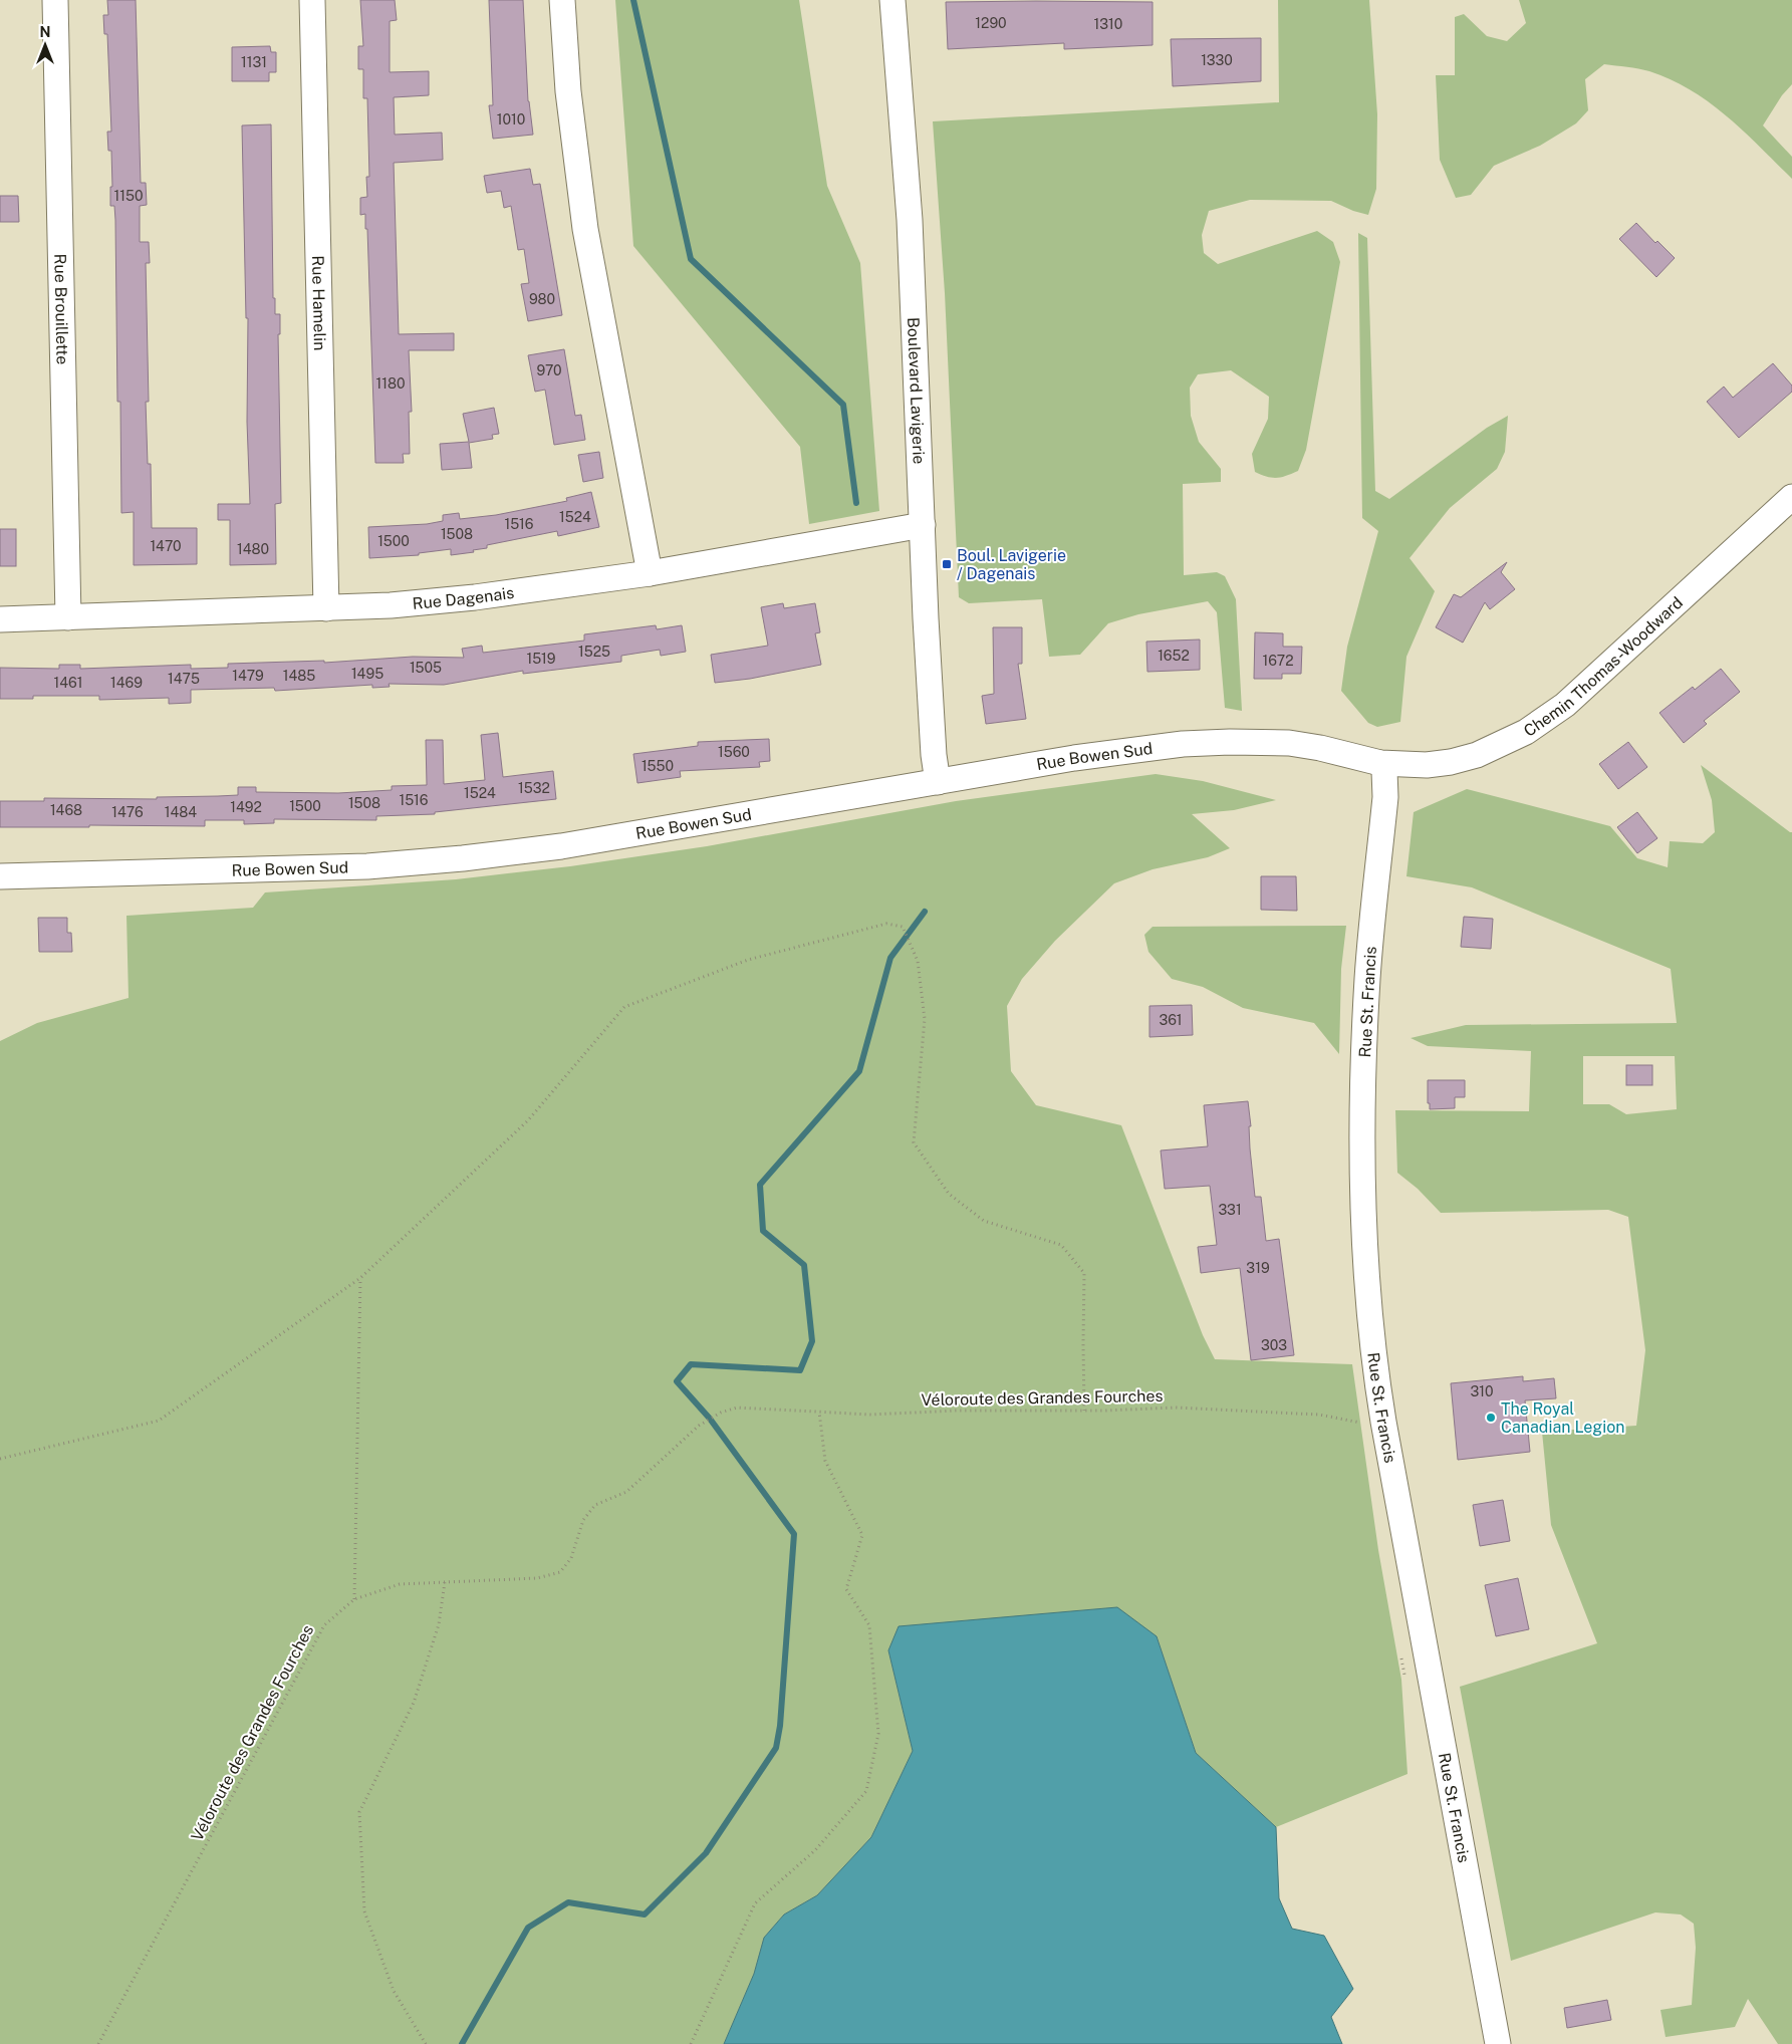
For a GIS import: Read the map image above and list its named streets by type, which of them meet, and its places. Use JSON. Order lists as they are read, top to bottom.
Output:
{
  "streets": {
    "street": [
      "Rue Hamelin",
      "Rue Brouillette",
      "Boulevard Lavigerie",
      "Rue Dagenais",
      "Chemin Thomas-Woodward",
      "Rue Bowen Sud",
      "Rue St. Francis"
    ],
    "path": ["Véloroute des Grandes Fourches"]
  },
  "crossings": [
    ["Rue Hamelin", "Rue Dagenais"],
    ["Rue Brouillette", "Rue Dagenais"],
    ["Boulevard Lavigerie", "Rue Dagenais"],
    ["Boulevard Lavigerie", "Rue Bowen Sud"],
    ["Chemin Thomas-Woodward", "Rue Bowen Sud"],
    ["Chemin Thomas-Woodward", "Rue St. Francis"],
    ["Rue Bowen Sud", "Rue St. Francis"]
  ],
  "places": {
    "transit": ["Boul. Lavigerie / Dagenais"],
    "other": ["The Royal Canadian Legion"]
  },
  "house_numbers": [
    "1290",
    "1310",
    "1330",
    "1131",
    "1010",
    "1150",
    "980",
    "970",
    "1180",
    "1524",
    "1516",
    "1508",
    "1500",
    "1470",
    "1480",
    "1525",
    "1652",
    "1519",
    "1672",
    "1505",
    "1495",
    "1479",
    "1485",
    "1475",
    "1461",
    "1469",
    "1560",
    "1550",
    "1532",
    "1524",
    "1516",
    "1508",
    "1500",
    "1492",
    "1468",
    "1476",
    "1484",
    "361",
    "331",
    "319",
    "303",
    "310"
  ],
  "north": "top"
}
